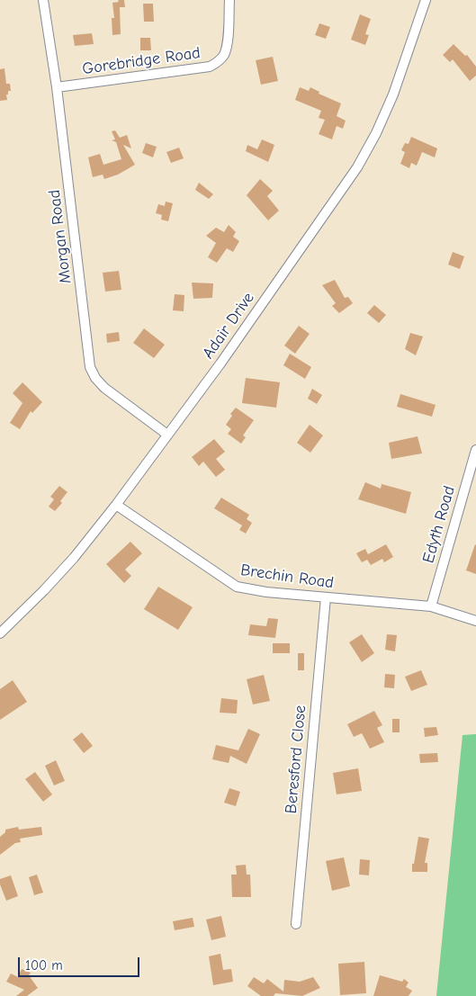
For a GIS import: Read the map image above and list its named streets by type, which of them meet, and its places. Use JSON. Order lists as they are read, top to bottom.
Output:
{
  "streets": {
    "street": [
      "Gorebridge Road",
      "Morgan Road",
      "Adair Drive",
      "Edyth Road",
      "Brechin Road",
      "Beresford Close"
    ]
  },
  "crossings": [
    ["Gorebridge Road", "Morgan Road"],
    ["Morgan Road", "Adair Drive"],
    ["Adair Drive", "Brechin Road"],
    ["Edyth Road", "Brechin Road"],
    ["Brechin Road", "Beresford Close"]
  ],
  "scale_bar": "100 m"
}
